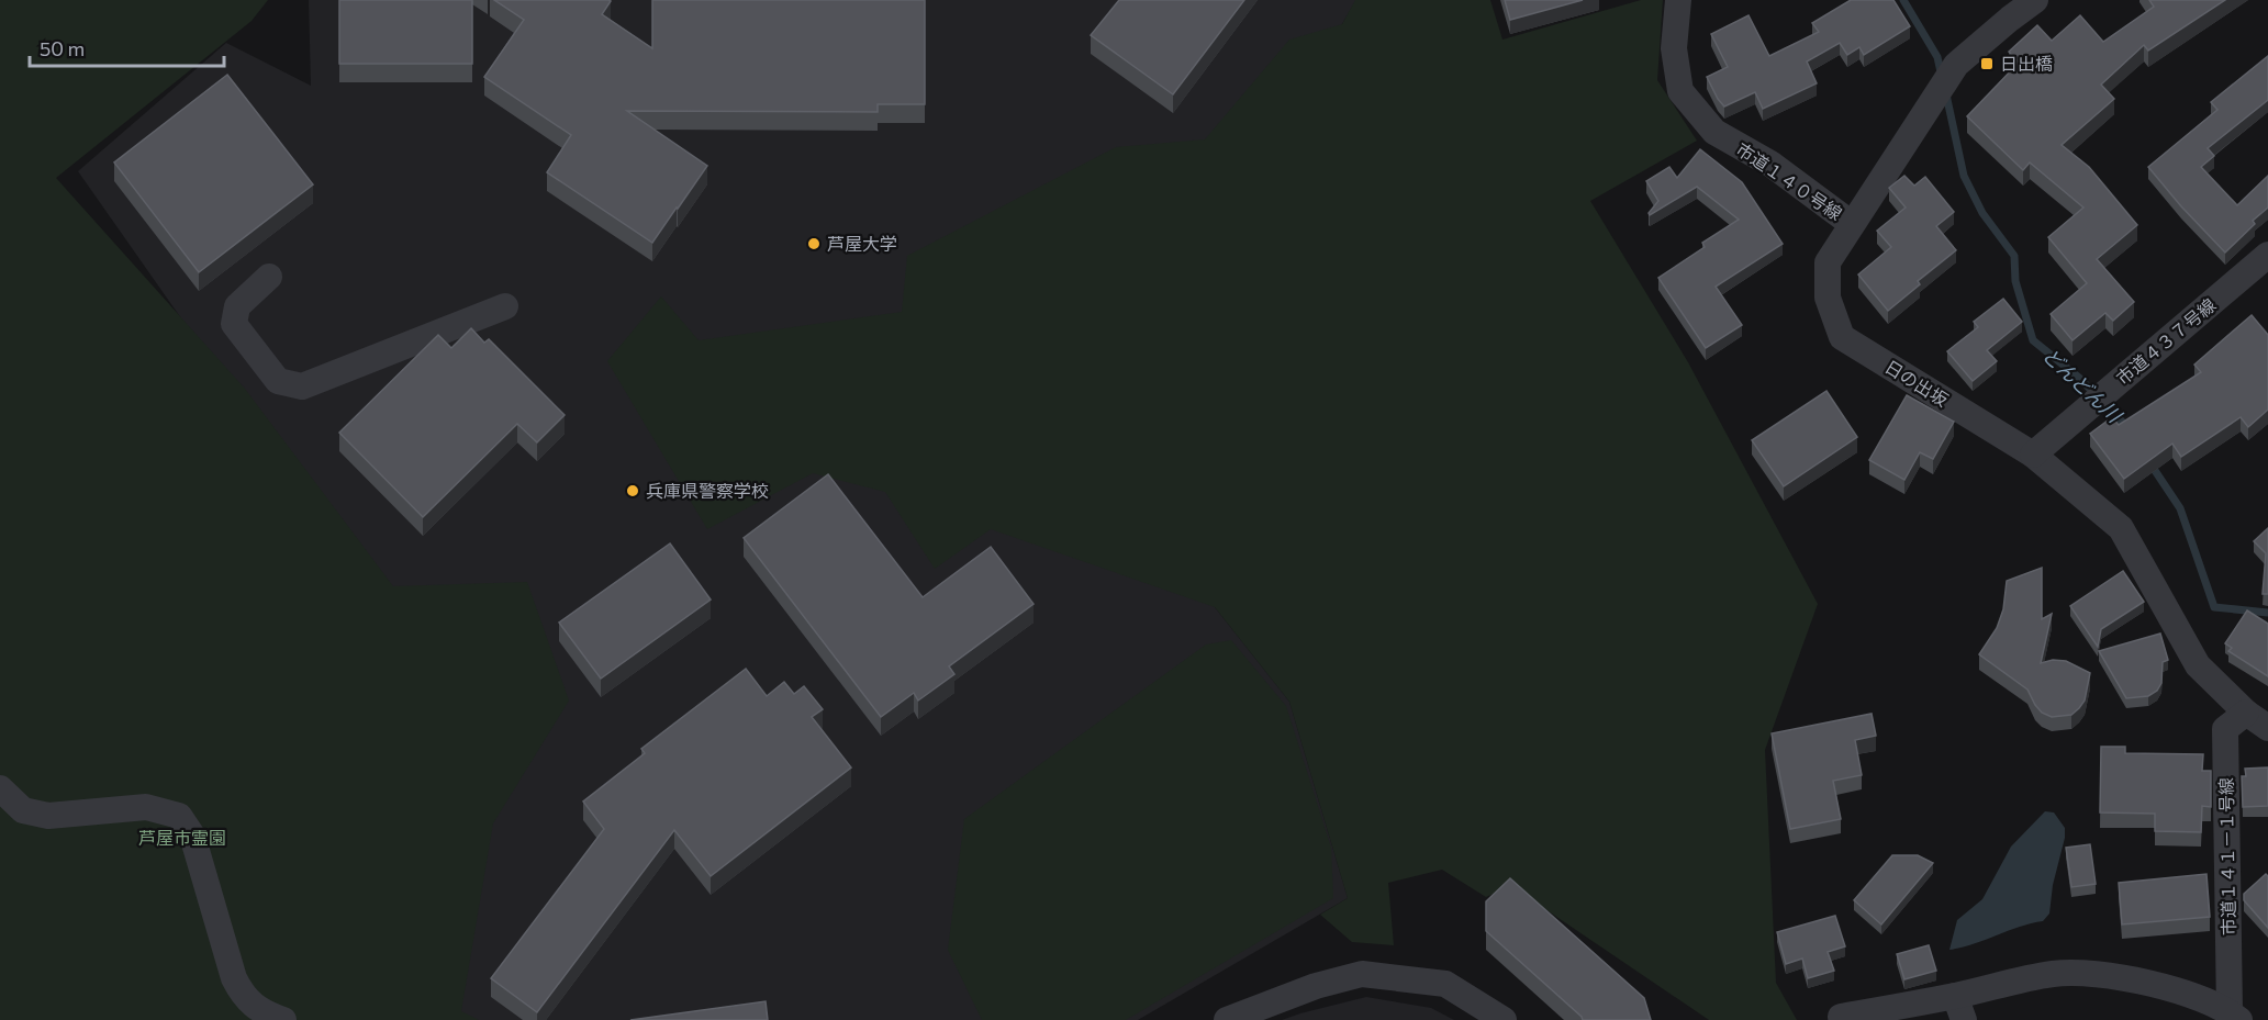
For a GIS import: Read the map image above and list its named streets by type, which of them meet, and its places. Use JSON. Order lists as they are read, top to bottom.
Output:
{
  "streets": {
    "street": [
      "市道１４０号線",
      "市道４３７号線",
      "日の出坂",
      "市道１４１－１号線"
    ]
  },
  "crossings": [
    ["市道１４０号線", "日の出坂"],
    ["市道４３７号線", "日の出坂"],
    ["日の出坂", "市道１４１－１号線"]
  ],
  "water": ["どんどん川"],
  "parks": ["芦屋市霊園"],
  "places": {
    "transit": ["日出橋"],
    "other": ["芦屋大学", "兵庫県警察学校"]
  },
  "scale_bar": "50 m"
}
